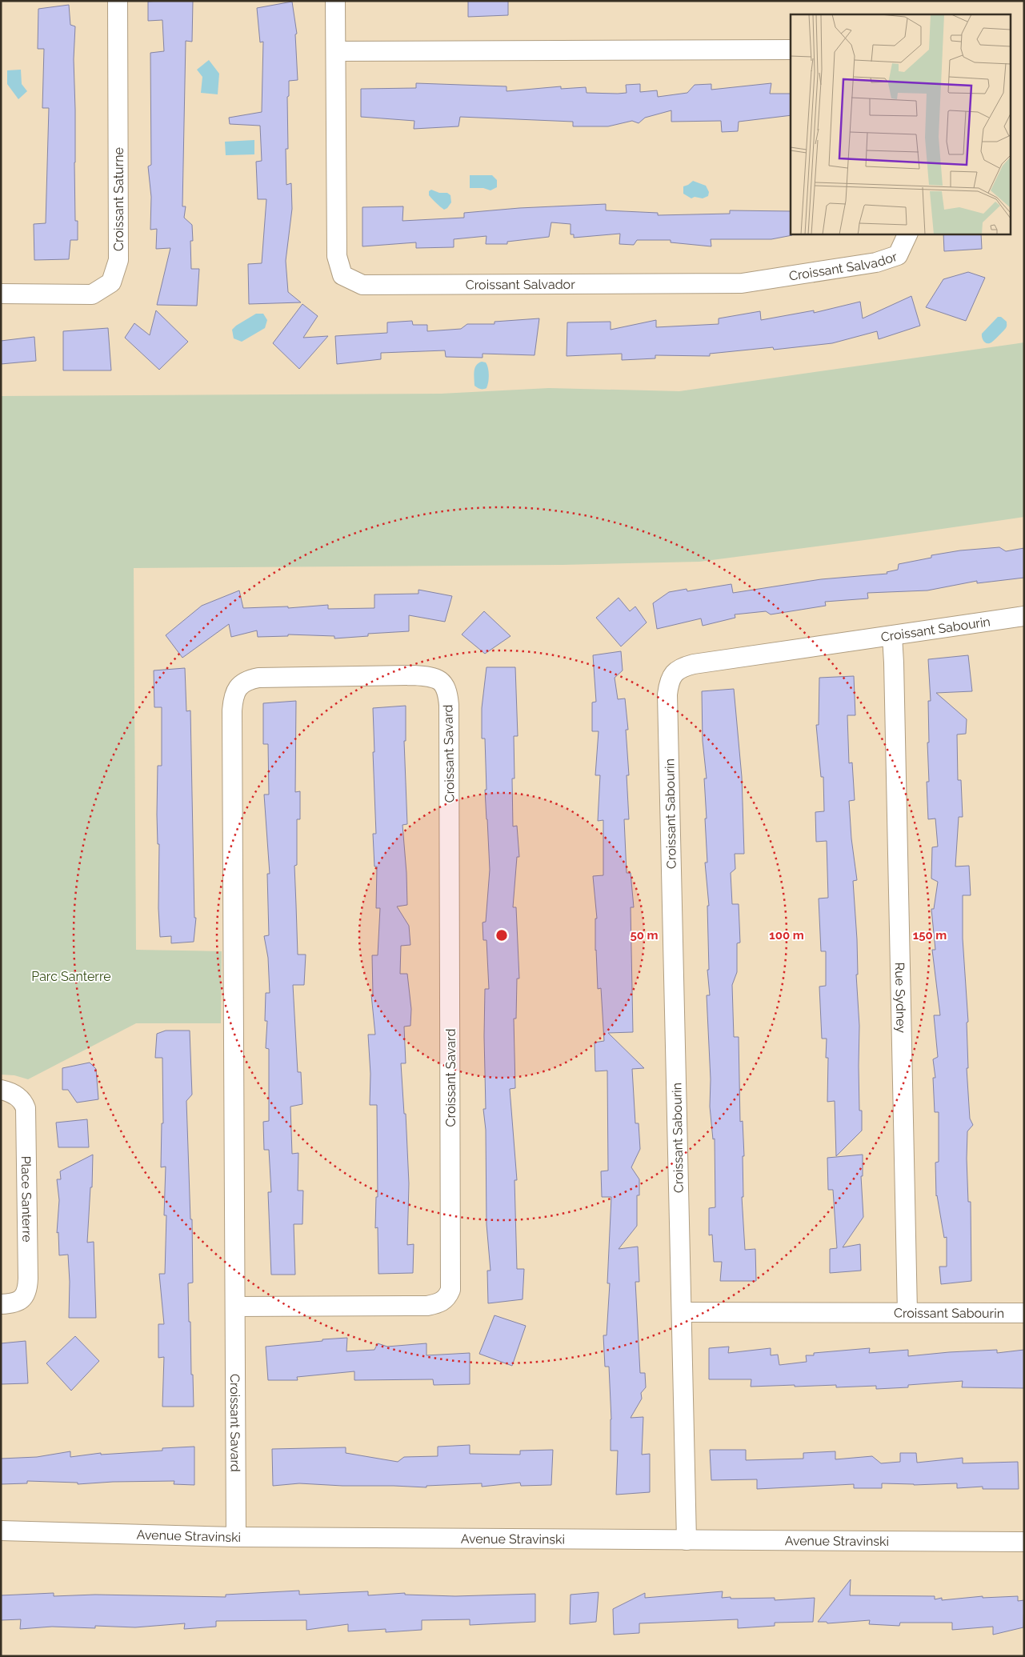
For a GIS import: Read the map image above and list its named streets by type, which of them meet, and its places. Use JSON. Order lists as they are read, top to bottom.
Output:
{
  "streets": {
    "street": [
      "Croissant Saturne",
      "Croissant Salvador",
      "Croissant Sabourin",
      "Croissant Savard",
      "Rue Sydney",
      "Place Santerre",
      "Avenue Stravinski"
    ]
  },
  "crossings": [
    ["Croissant Sabourin", "Rue Sydney"],
    ["Croissant Sabourin", "Avenue Stravinski"],
    ["Croissant Savard", "Avenue Stravinski"]
  ],
  "parks": ["Parc Santerre"],
  "rings": ["50 m", "100 m", "150 m"]
}
